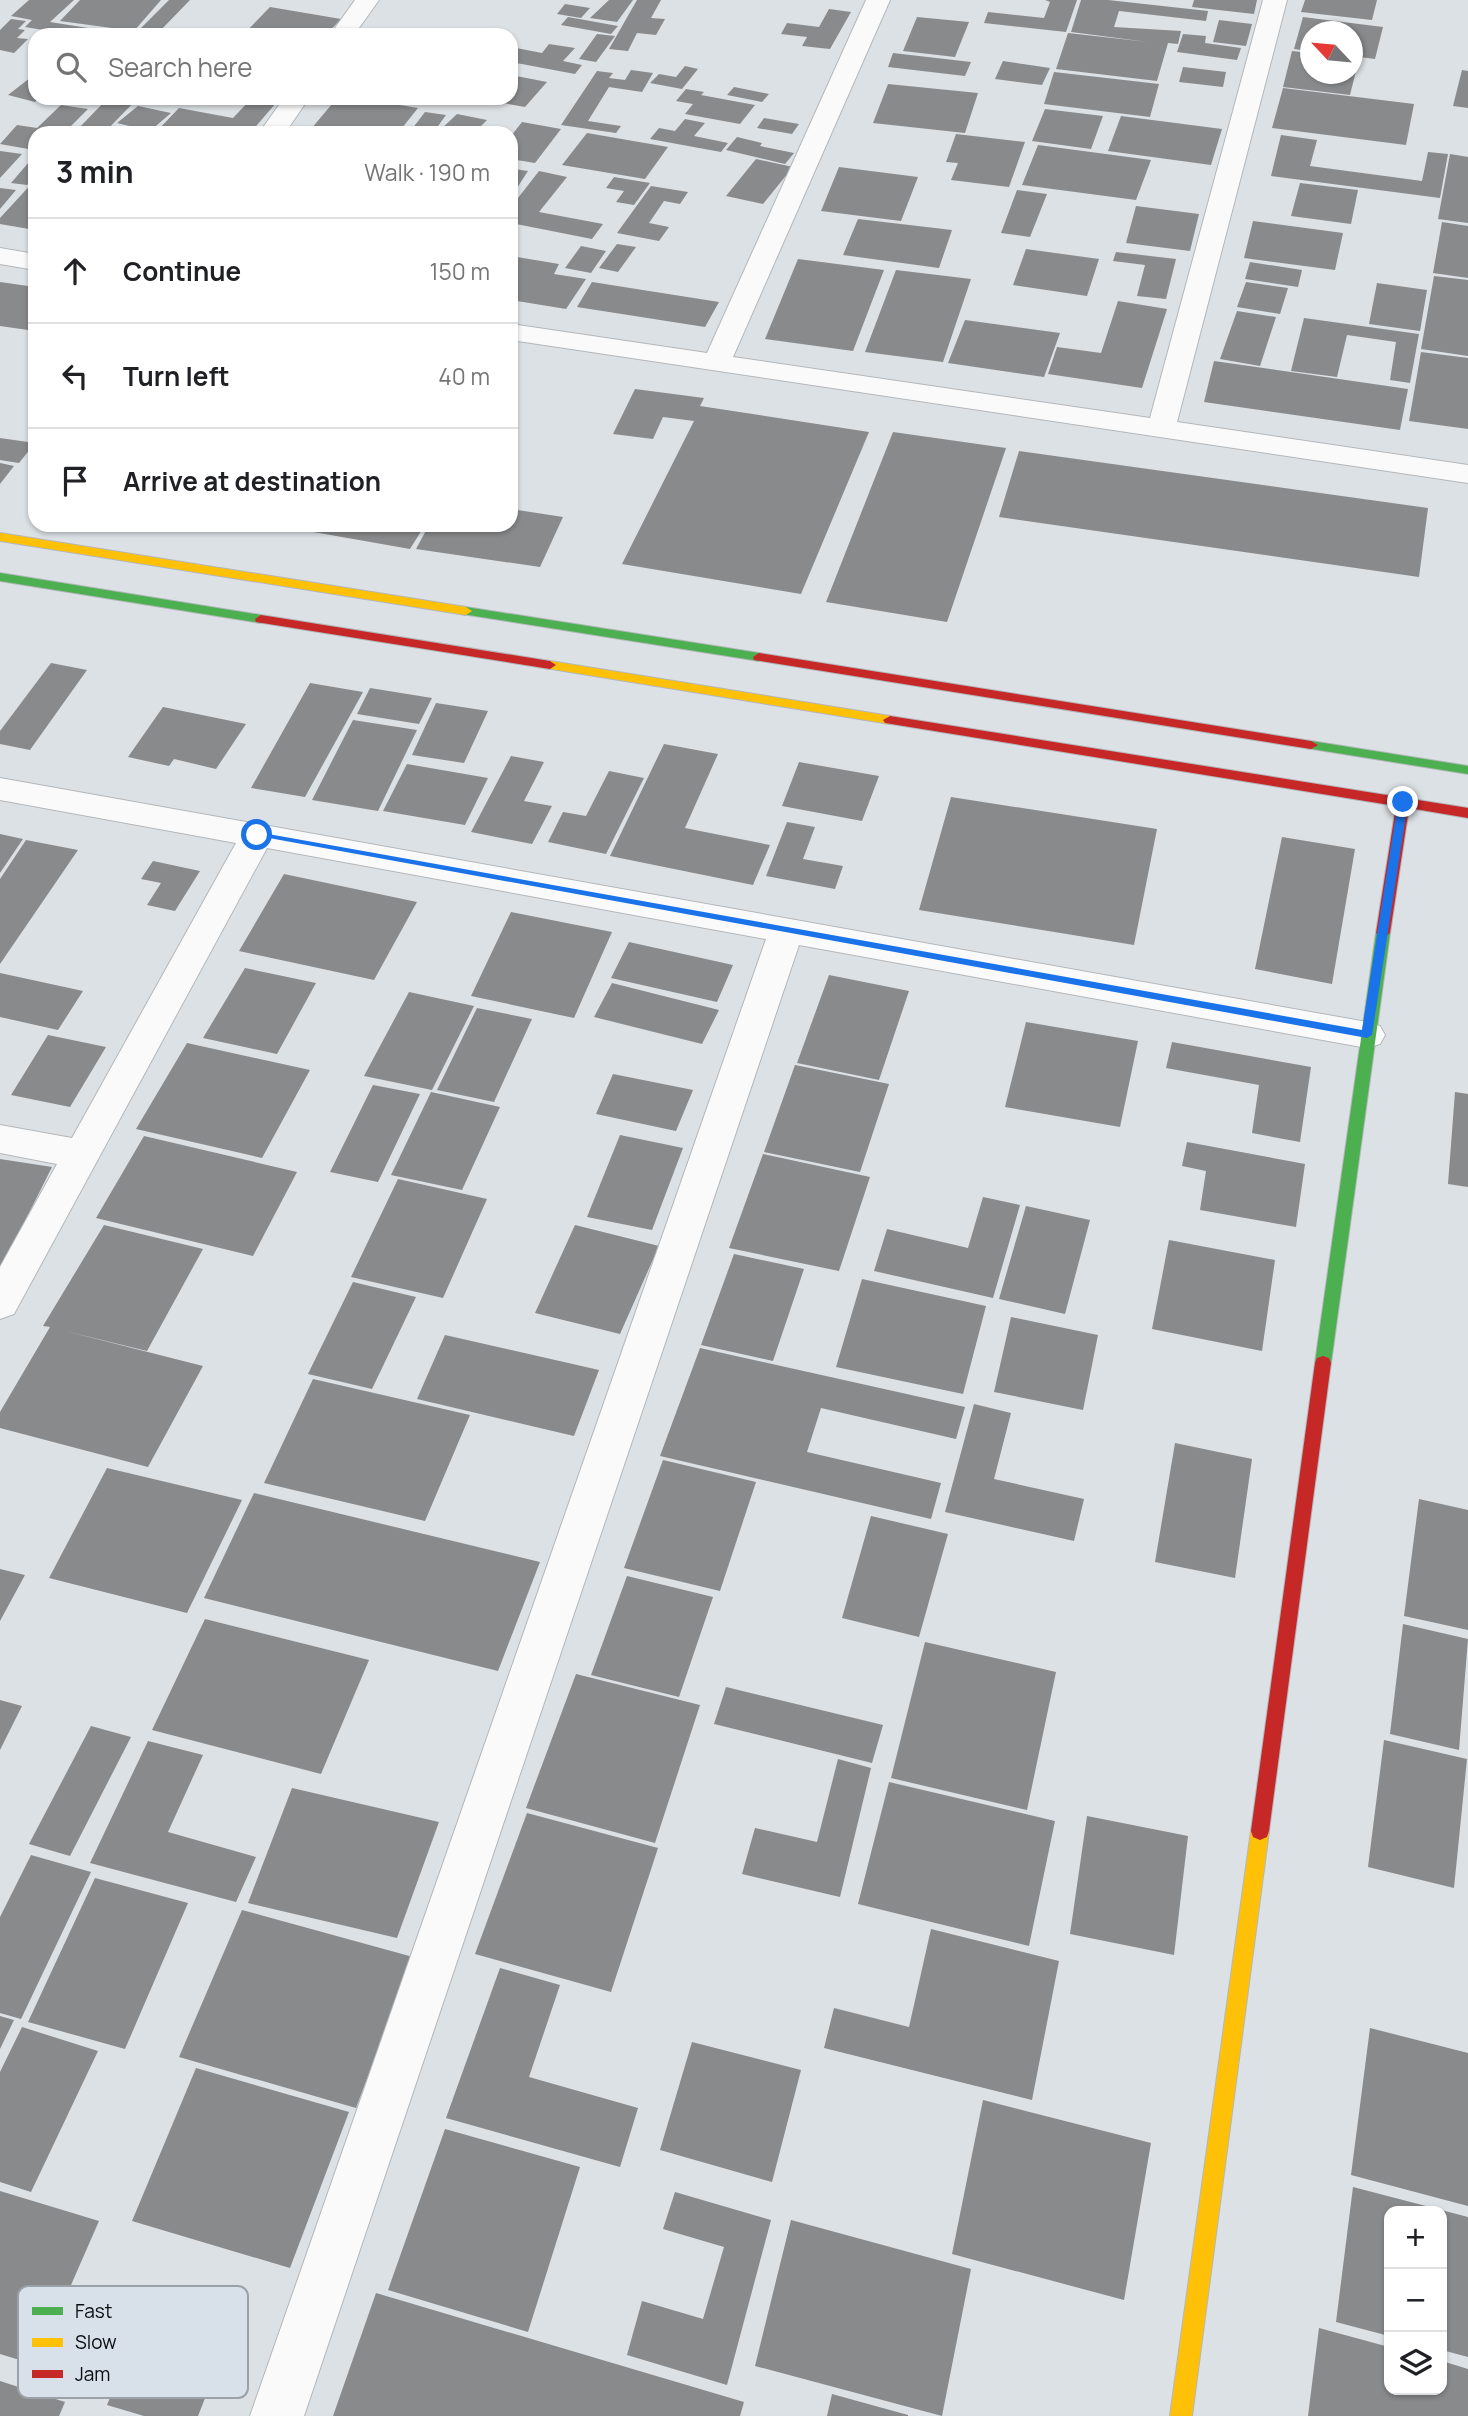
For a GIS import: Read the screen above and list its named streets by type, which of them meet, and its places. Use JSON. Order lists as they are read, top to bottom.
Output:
{
  "legend": ["Fast", "Slow", "Jam"],
  "north": "top left",
  "page": {
    "search": "Search here",
    "heading": ["3 min", "Walk · 190 m"],
    "list": [
      ["Continue", "150 m"],
      ["Turn left", "40 m"],
      "Arrive at destination"
    ],
    "map_buttons": ["+", "−"]
  }
}
